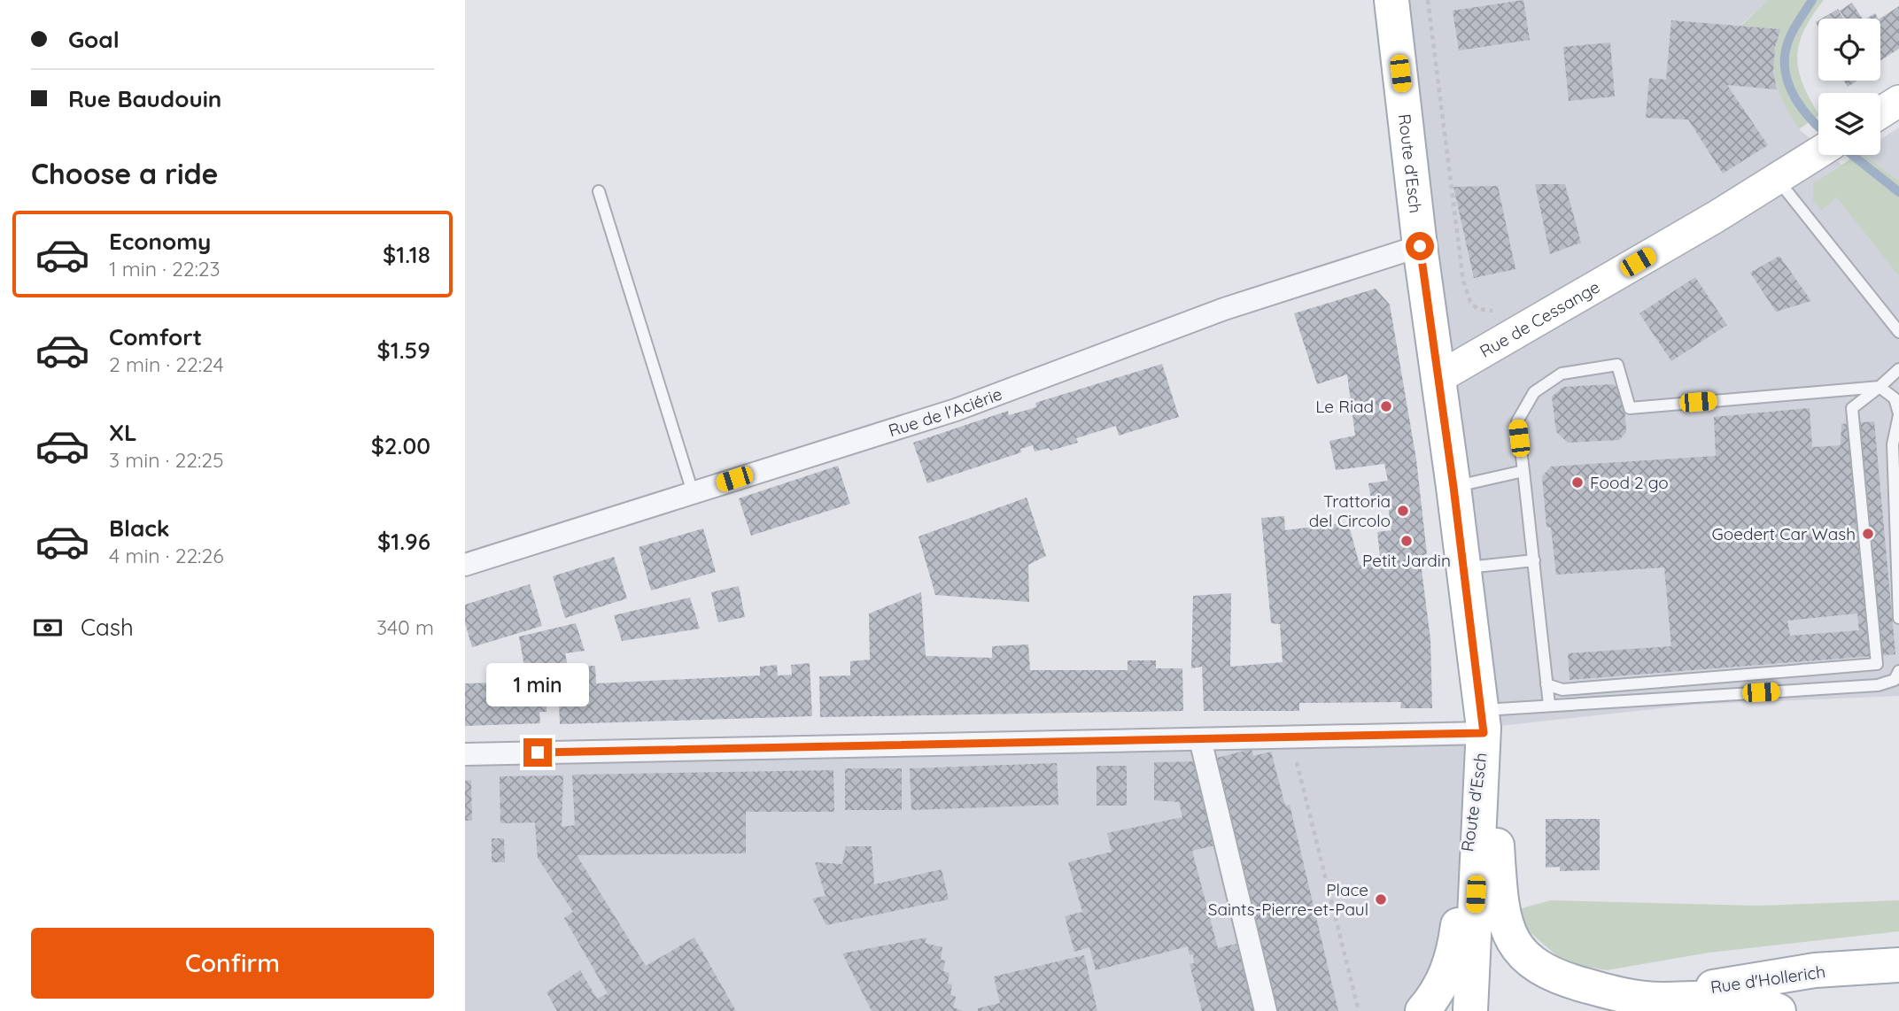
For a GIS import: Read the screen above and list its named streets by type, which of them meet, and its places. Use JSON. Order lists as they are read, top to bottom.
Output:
{
  "streets": {
    "main road": ["Route d'Esch", "Rue de Cessange", "Rue d'Hollerich"],
    "street": ["Rue de l'Aciérie"]
  },
  "crossings": [
    ["Route d'Esch", "Rue de Cessange"],
    ["Route d'Esch", "Rue de l'Aciérie"]
  ],
  "places": [
    "Le Riad",
    "Food 2 go",
    "Trattoria del Circolo",
    "Goedert Car Wash",
    "Petit Jardin",
    "Place Saints-Pierre-et-Paul"
  ],
  "page": {
    "banner": ["Goal", "Rue Baudouin"],
    "heading": "Choose a ride",
    "list": [
      {
        "name": "Economy",
        "note": "1 min · 22:23",
        "value": "$1.18"
      },
      {
        "name": "Comfort",
        "note": "2 min · 22:24",
        "value": "$1.59"
      },
      {
        "name": "XL",
        "note": "3 min · 22:25",
        "value": "$2.00"
      },
      {
        "name": "Black",
        "note": "4 min · 22:26",
        "value": "$1.96"
      }
    ],
    "pay": ["Cash", "340 m"],
    "bubble": "1 min",
    "buttons": "Confirm"
  }
}
